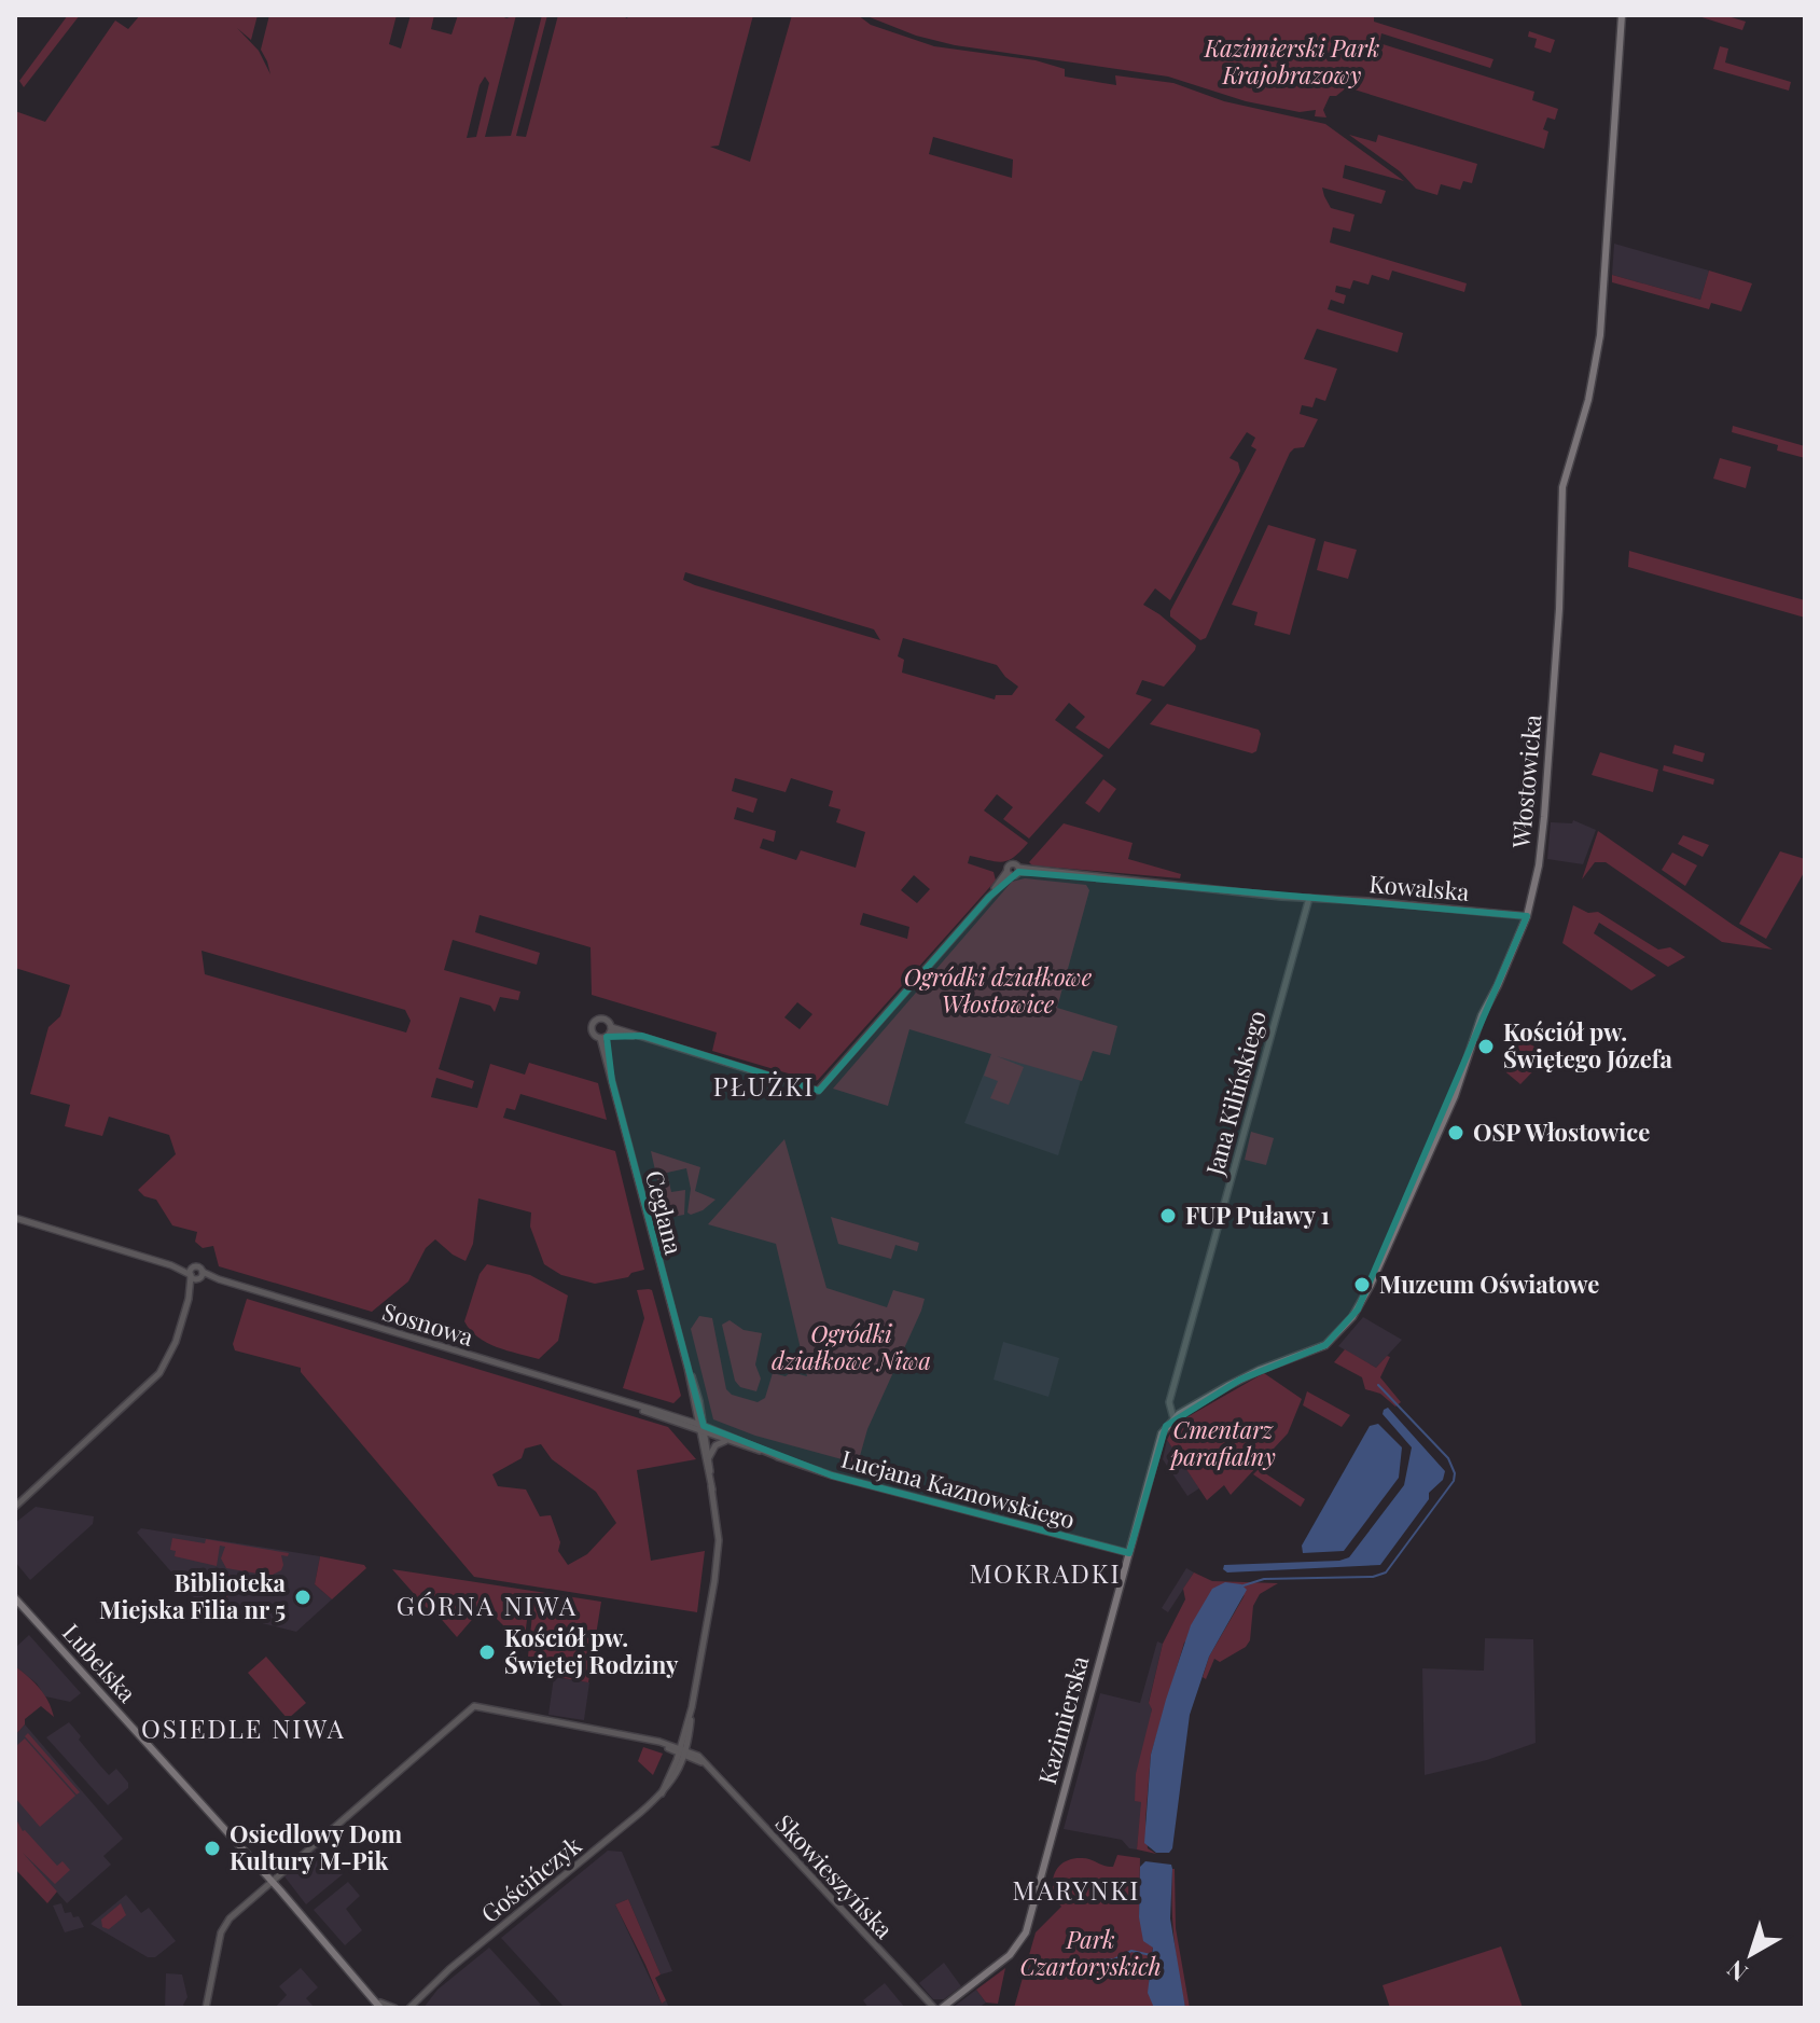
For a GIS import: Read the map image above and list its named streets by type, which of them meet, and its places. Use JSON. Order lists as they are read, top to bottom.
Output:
{
  "streets": {
    "main road": ["Włostowicka", "Lubelska", "Kazimierska"],
    "street": [
      "Kowalska",
      "Jana Kilińskiego",
      "Ceglana",
      "Sosnowa",
      "Lucjana Kaznowskiego",
      "Skowieszyńska",
      "Gościńczyk"
    ]
  },
  "crossings": [
    ["Włostowicka", "Kowalska"],
    ["Włostowicka", "Jana Kilińskiego"],
    ["Włostowicka", "Kazimierska"],
    ["Kowalska", "Jana Kilińskiego"],
    ["Jana Kilińskiego", "Kazimierska"],
    ["Ceglana", "Sosnowa"],
    ["Ceglana", "Lucjana Kaznowskiego"],
    ["Sosnowa", "Lucjana Kaznowskiego"],
    ["Lucjana Kaznowskiego", "Kazimierska"],
    ["Lubelska", "Skowieszyńska"],
    ["Skowieszyńska", "Gościńczyk"]
  ],
  "districts": [
    "PŁUŻKI",
    "MOKRADKI",
    "GÓRNA NIWA",
    "OSIEDLE NIWA",
    "MARYNKI"
  ],
  "parks": [
    "Kazimierski Park Krajobrazowy",
    "Ogródki działkowe Włostowice",
    "Ogródki działkowe Niwa",
    "Cmentarz parafialny",
    "Park Czartoryskich"
  ],
  "places": [
    "Kościół pw. Świętego Józefa",
    "OSP Włostowice",
    "FUP Puławy 1",
    "Muzeum Oświatowe",
    "Biblioteka Miejska Filia nr 5",
    "Kościół pw. Świętej Rodziny",
    "Osiedlowy Dom Kultury M-Pik"
  ],
  "north": "bottom left"
}
